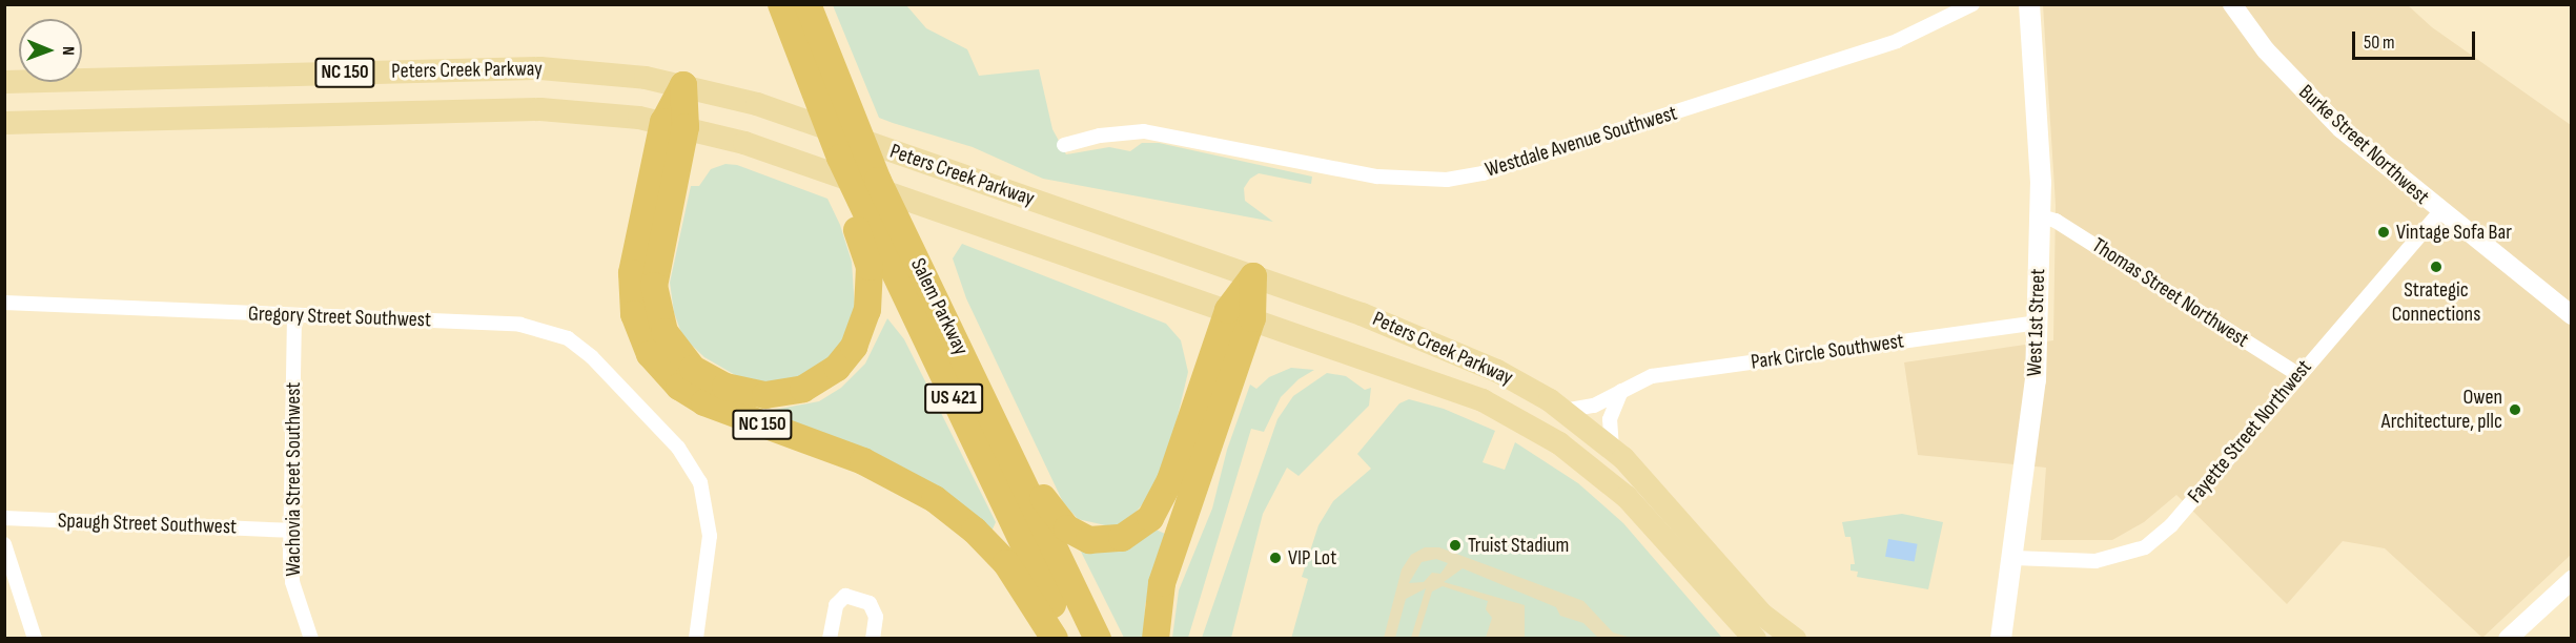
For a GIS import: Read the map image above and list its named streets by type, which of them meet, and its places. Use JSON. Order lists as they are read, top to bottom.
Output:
{
  "streets": {
    "highway": ["NC 150", "Salem Parkway", "US 421"],
    "main road": ["Peters Creek Parkway", "West 1st Street"],
    "street": [
      "Westdale Avenue Southwest",
      "Burke Street Northwest",
      "Thomas Street Northwest",
      "Gregory Street Southwest",
      "Park Circle Southwest",
      "Fayette Street Northwest",
      "Wachovia Street Southwest",
      "Spaugh Street Southwest"
    ]
  },
  "crossings": [
    ["Peters Creek Parkway", "NC 150"],
    ["Peters Creek Parkway", "Park Circle Southwest"],
    ["Burke Street Northwest", "Fayette Street Northwest"],
    ["Thomas Street Northwest", "West 1st Street"],
    ["Thomas Street Northwest", "Fayette Street Northwest"],
    ["Gregory Street Southwest", "Wachovia Street Southwest"],
    ["West 1st Street", "Park Circle Southwest"],
    ["West 1st Street", "Fayette Street Northwest"],
    ["Wachovia Street Southwest", "Spaugh Street Southwest"]
  ],
  "places": [
    "Vintage Sofa Bar",
    "Strategic Connections",
    "Owen Architecture, pllc",
    "Truist Stadium",
    "VIP Lot"
  ],
  "scale_bar": "50 m",
  "north": "right"
}
